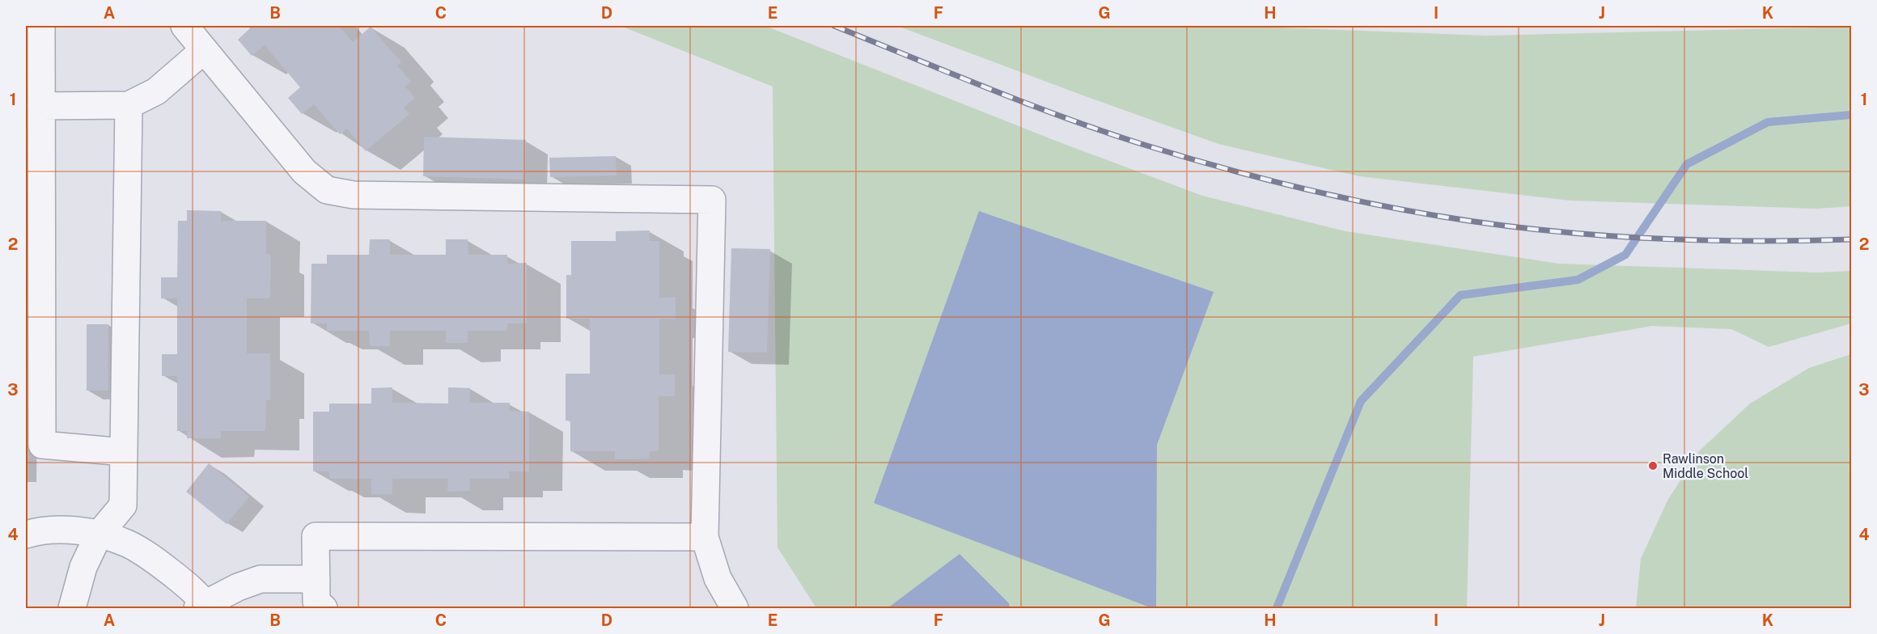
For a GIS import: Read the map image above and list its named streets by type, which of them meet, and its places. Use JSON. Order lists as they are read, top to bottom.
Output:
{
  "places": ["Rawlinson Middle School"],
  "grid": {
    "columns": [
      "A",
      "B",
      "C",
      "D",
      "E",
      "F",
      "G",
      "H",
      "I",
      "J",
      "K"
    ],
    "rows": [
      "1",
      "2",
      "3",
      "4"
    ]
  }
}
